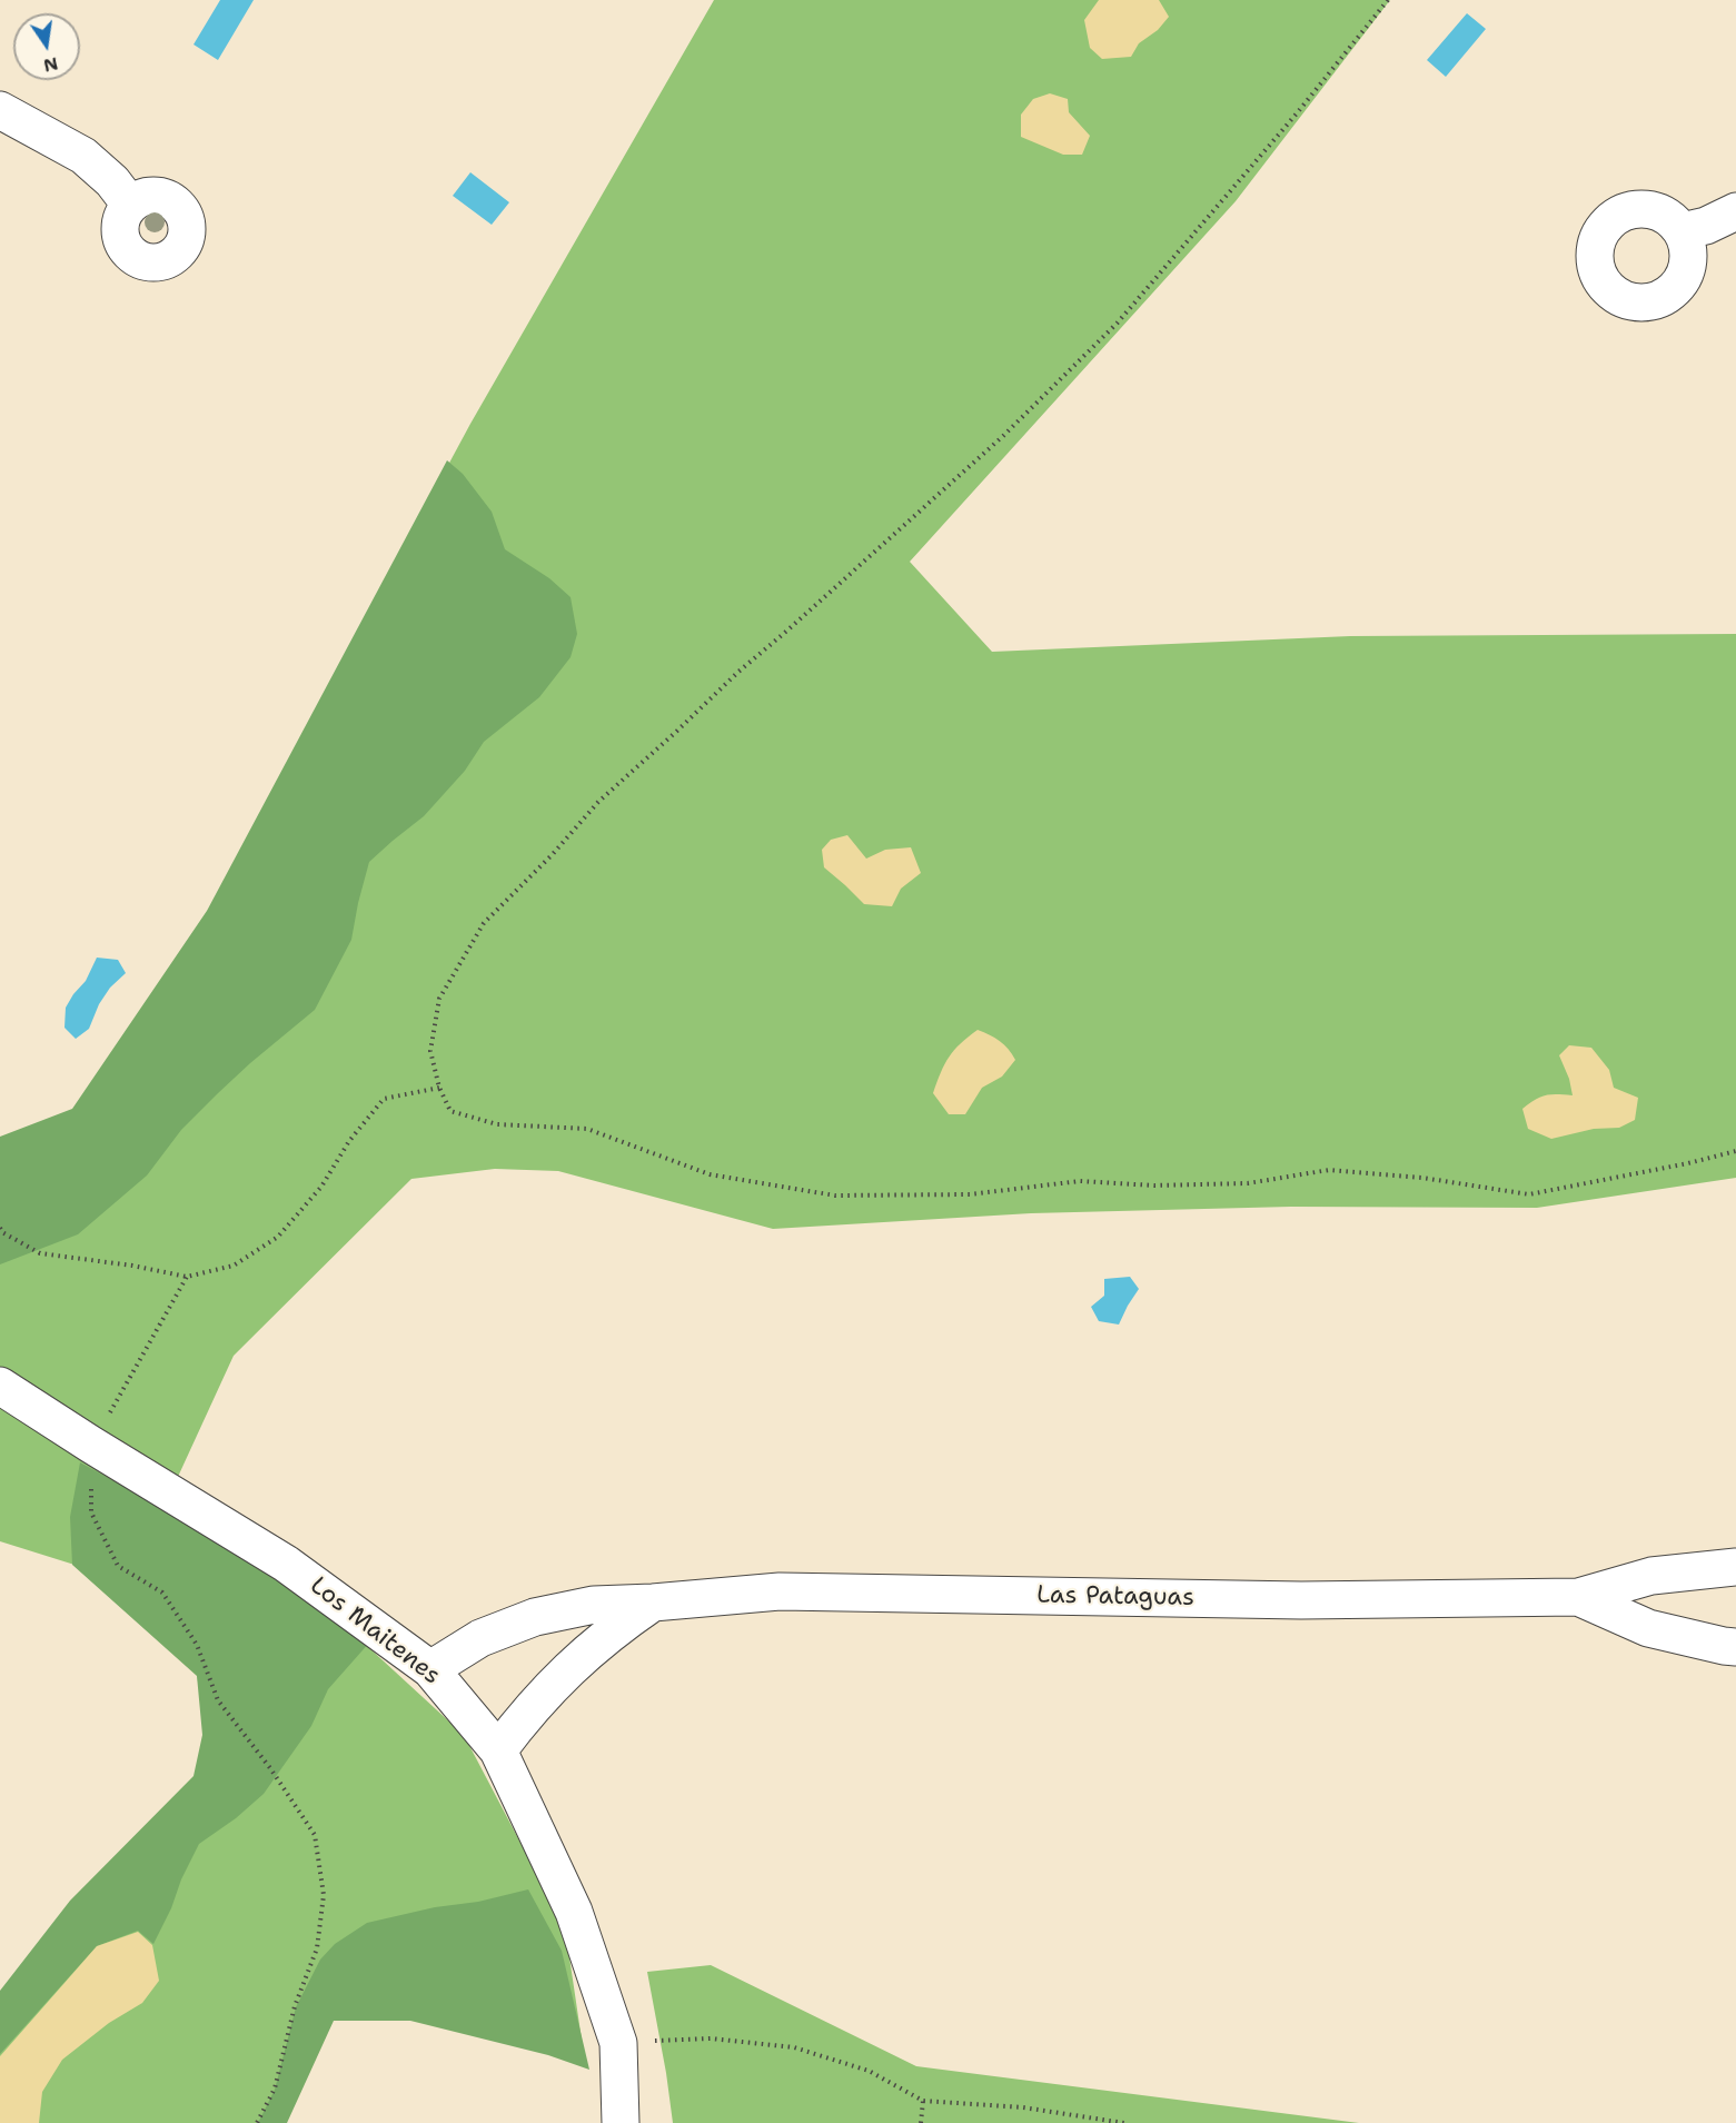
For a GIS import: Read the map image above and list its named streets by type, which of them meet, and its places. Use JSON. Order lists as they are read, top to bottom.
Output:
{
  "streets": {
    "street": ["Las Pataguas", "Los Maitenes"]
  },
  "crossings": [
    ["Las Pataguas", "Los Maitenes"]
  ],
  "north": "bottom"
}
